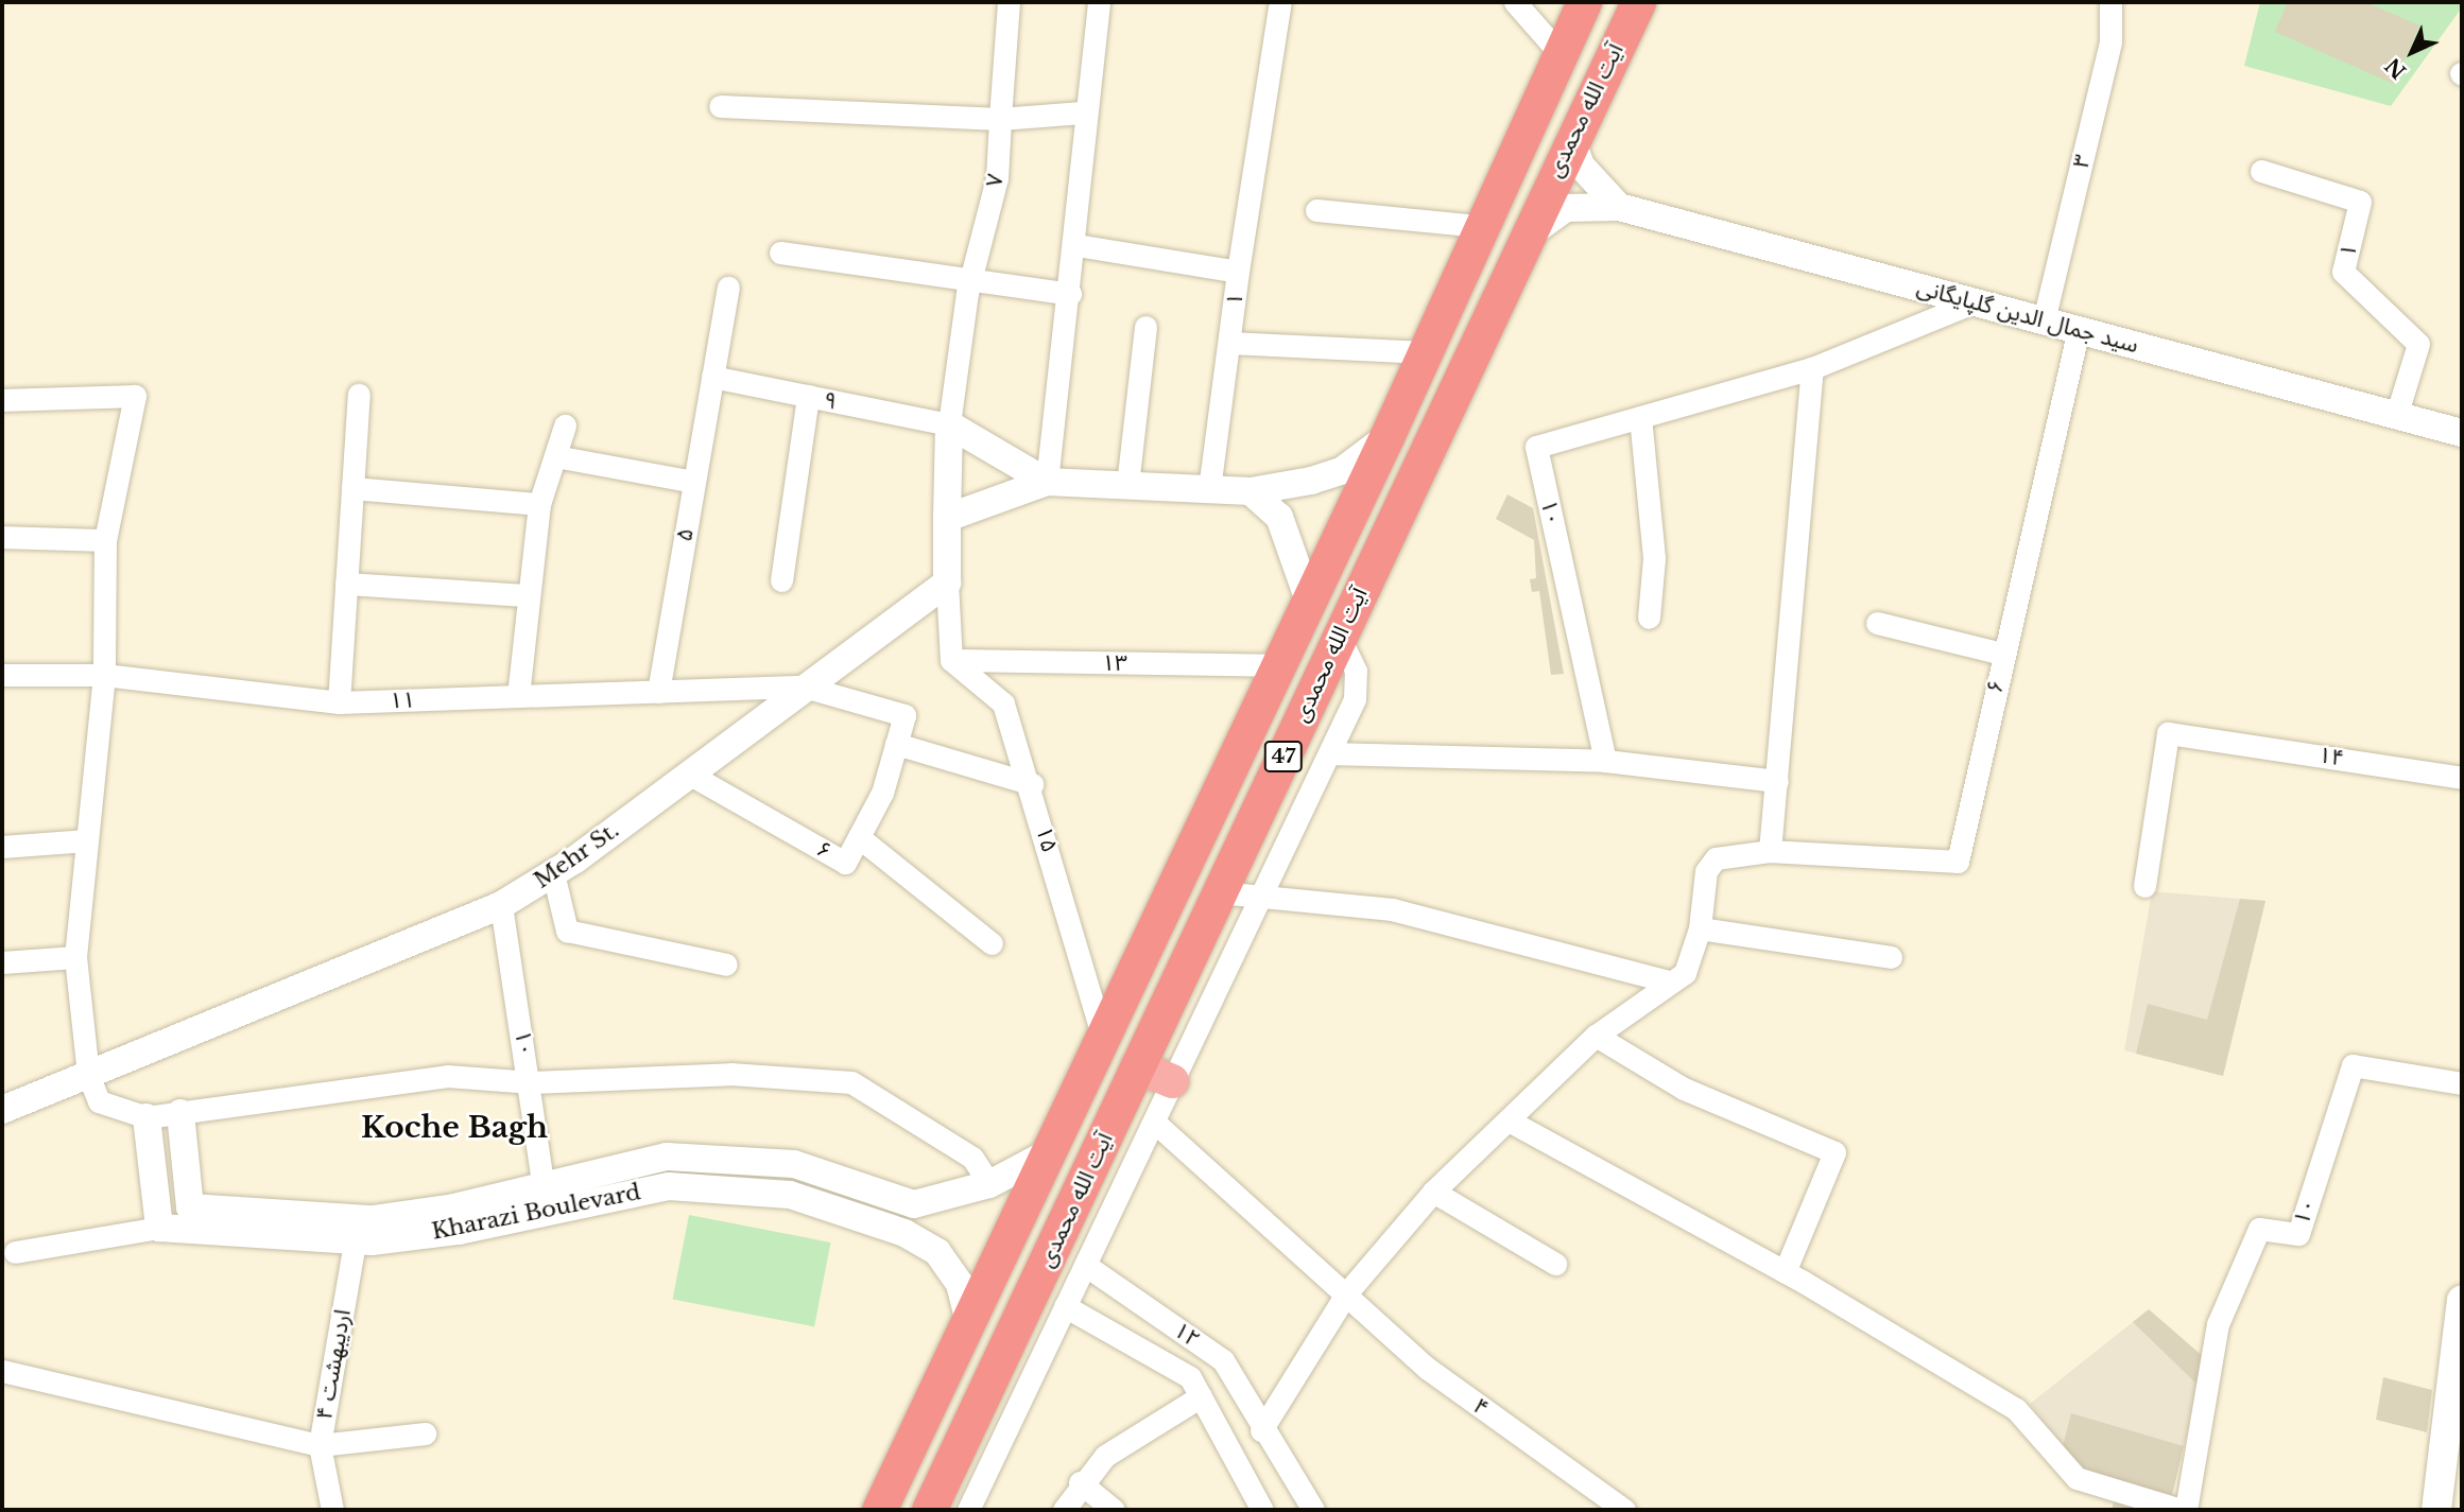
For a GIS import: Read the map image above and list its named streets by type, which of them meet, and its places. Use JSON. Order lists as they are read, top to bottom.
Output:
{
  "streets": {
    "highway": ["آیت الله محمدی", "47"],
    "street": [
      "۳",
      "۷",
      "۱",
      "سید جمال الدین گلپایگانی",
      "۹",
      "۱۰",
      "۵",
      "۱۳",
      "۶",
      "۱۱",
      "۱۴",
      "۱۵",
      "Mehr St.",
      "Kharazi Boulevard",
      "۱۲",
      "اردیبهشت ۴",
      "۴"
    ]
  },
  "crossings": [
    ["آیت الله محمدی", "سید جمال الدین گلپایگانی"],
    ["آیت الله محمدی", "۱۳"],
    ["آیت الله محمدی", "۱۵"],
    ["آیت الله محمدی", "Kharazi Boulevard"],
    ["۳", "سید جمال الدین گلپایگانی"],
    ["۷", "۹"],
    ["۱", "سید جمال الدین گلپایگانی"],
    ["سید جمال الدین گلپایگانی", "۱۰"],
    ["سید جمال الدین گلپایگانی", "۶"],
    ["۹", "۵"],
    ["۱۰", "Mehr St."],
    ["۱۰", "Kharazi Boulevard"],
    ["۵", "۱۱"],
    ["۱۳", "۱۵"],
    ["۶", "Mehr St."],
    ["۱۱", "Mehr St."],
    ["Kharazi Boulevard", "اردیبهشت ۴"]
  ],
  "districts": ["Koche Bagh"],
  "north": "bottom left"
}
